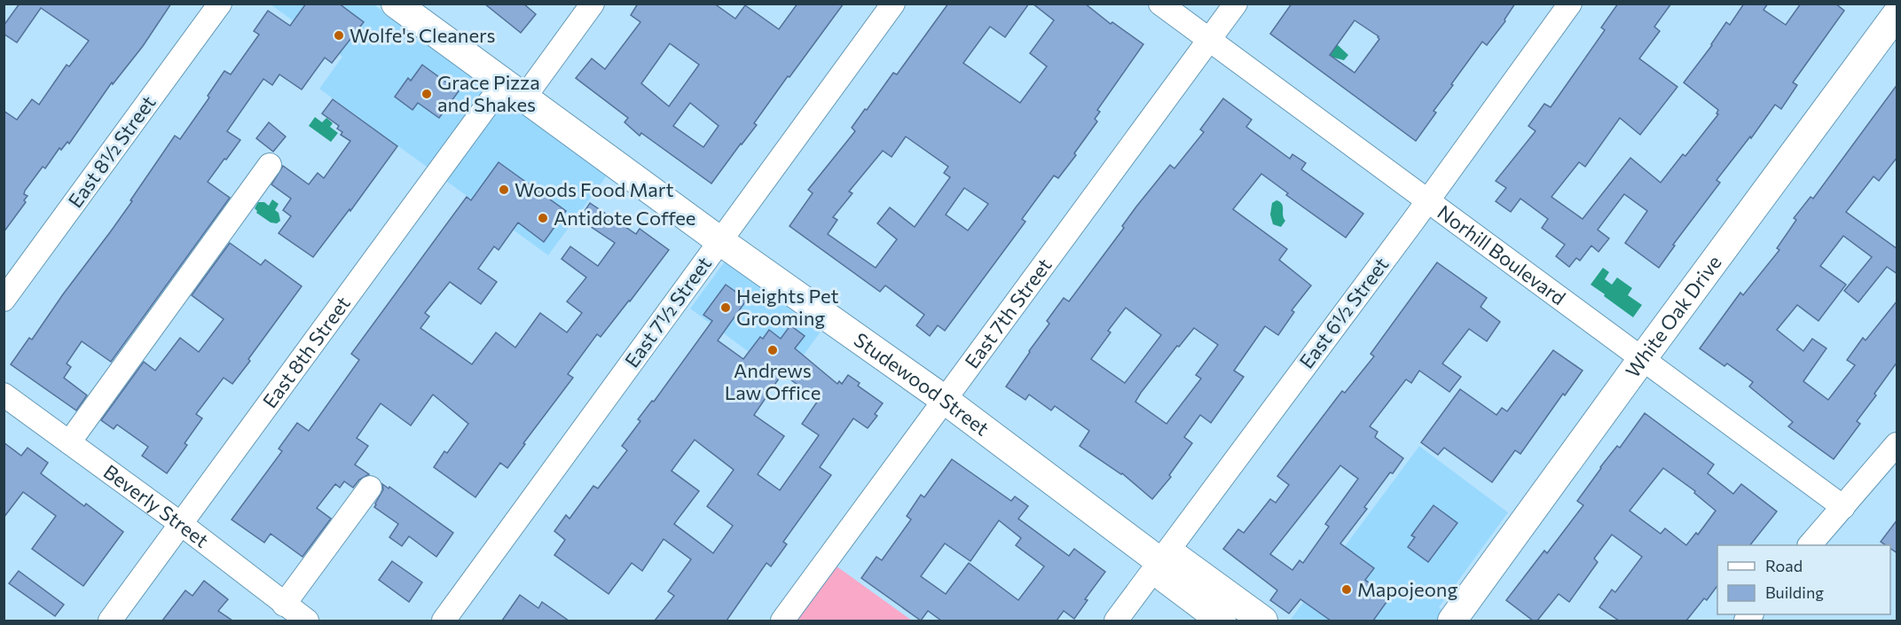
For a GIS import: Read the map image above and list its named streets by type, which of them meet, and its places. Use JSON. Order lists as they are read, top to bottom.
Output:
{
  "streets": {
    "main road": ["White Oak Drive", "Studewood Street"],
    "street": [
      "East 8½ Street",
      "Norhill Boulevard",
      "East 7½ Street",
      "East 7th Street",
      "East 6½ Street",
      "East 8th Street",
      "Beverly Street"
    ]
  },
  "crossings": [
    ["Norhill Boulevard", "East 7th Street"],
    ["Norhill Boulevard", "East 6½ Street"],
    ["Norhill Boulevard", "White Oak Drive"],
    ["East 7½ Street", "Studewood Street"],
    ["East 7th Street", "Studewood Street"],
    ["East 6½ Street", "Studewood Street"],
    ["East 8th Street", "Studewood Street"],
    ["East 8th Street", "Beverly Street"]
  ],
  "places": [
    "Wolfe's Cleaners",
    "Grace Pizza and Shakes",
    "Woods Food Mart",
    "Antidote Coffee",
    "Heights Pet Grooming",
    "Andrews Law Office",
    "Mapojeong"
  ],
  "legend": ["Road", "Building"]
}
